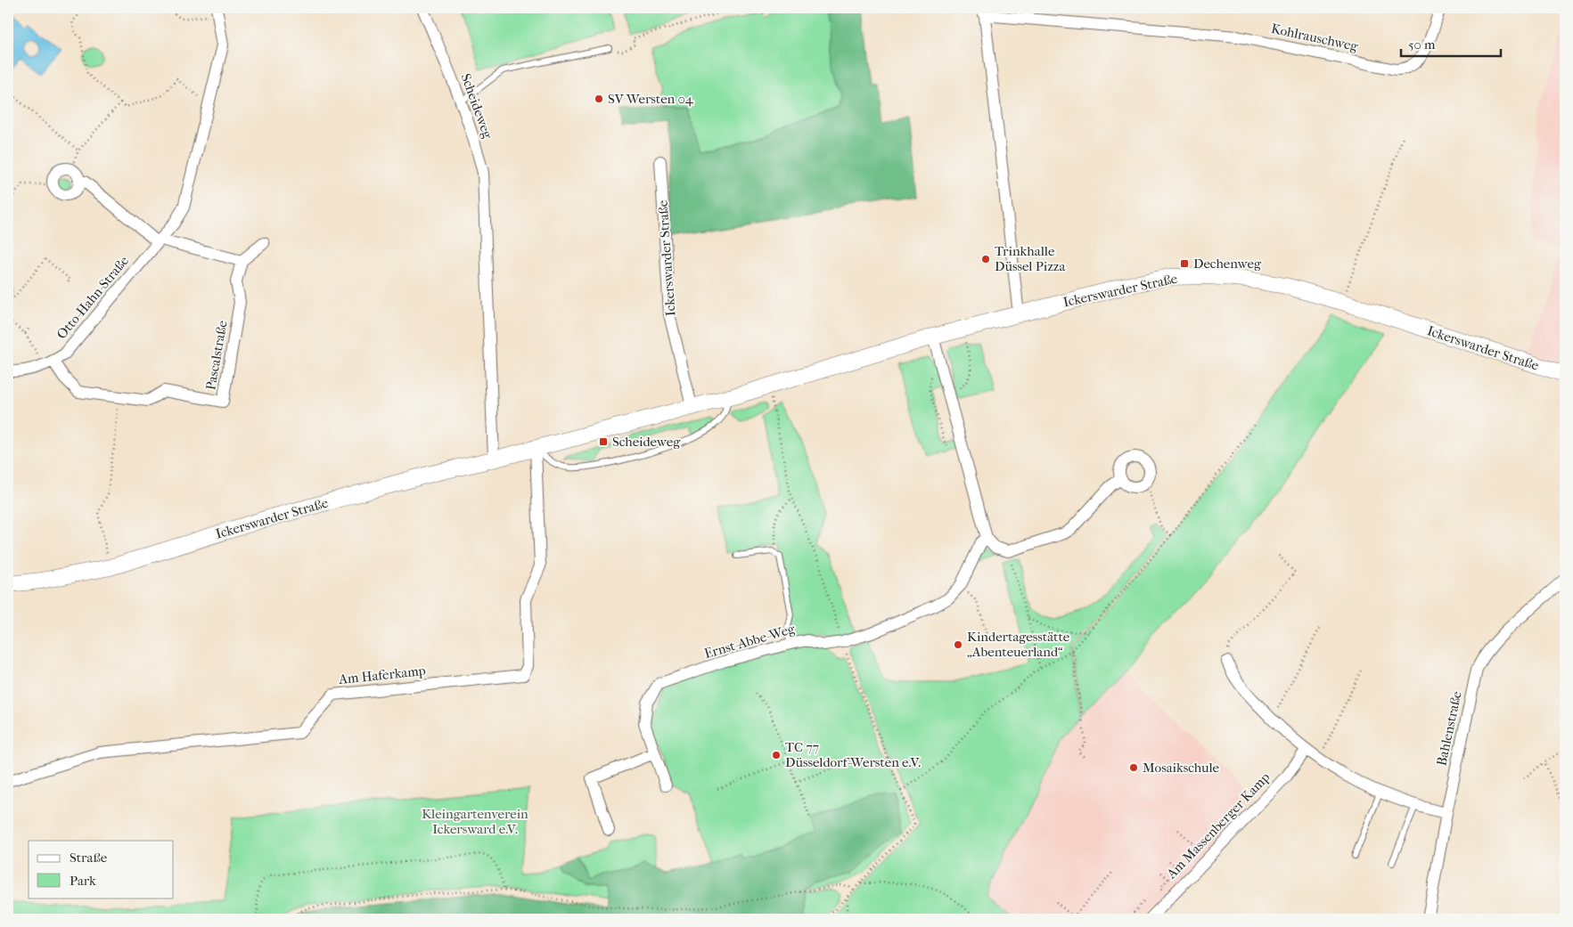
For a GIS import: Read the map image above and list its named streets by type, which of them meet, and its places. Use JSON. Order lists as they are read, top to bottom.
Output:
{
  "streets": {
    "main road": ["Ickerswarder Straße"],
    "street": [
      "Kohlrauschweg",
      "Scheideweg",
      "Otto-Hahn-Straße",
      "Pascalstraße",
      "Ernst-Abbe-Weg",
      "Am Haferkamp",
      "Bahlenstraße",
      "Am Massenberger Kamp"
    ]
  },
  "crossings": [
    ["Scheideweg", "Ickerswarder Straße"],
    ["Ickerswarder Straße", "Am Haferkamp"],
    ["Otto-Hahn-Straße", "Pascalstraße"]
  ],
  "parks": ["Kleingartenverein Ickersward e.V."],
  "places": {
    "other": [
      "SV Wersten 04",
      "Trinkhalle Düssel Pizza",
      "Kindertagesstätte „Abenteuerland“",
      "TC 77 Düsseldorf-Wersten e.V.",
      "Mosaikschule"
    ],
    "transit": ["Dechenweg", "Scheideweg"]
  },
  "legend": ["Straße", "Park"],
  "scale_bar": "50 m"
}
